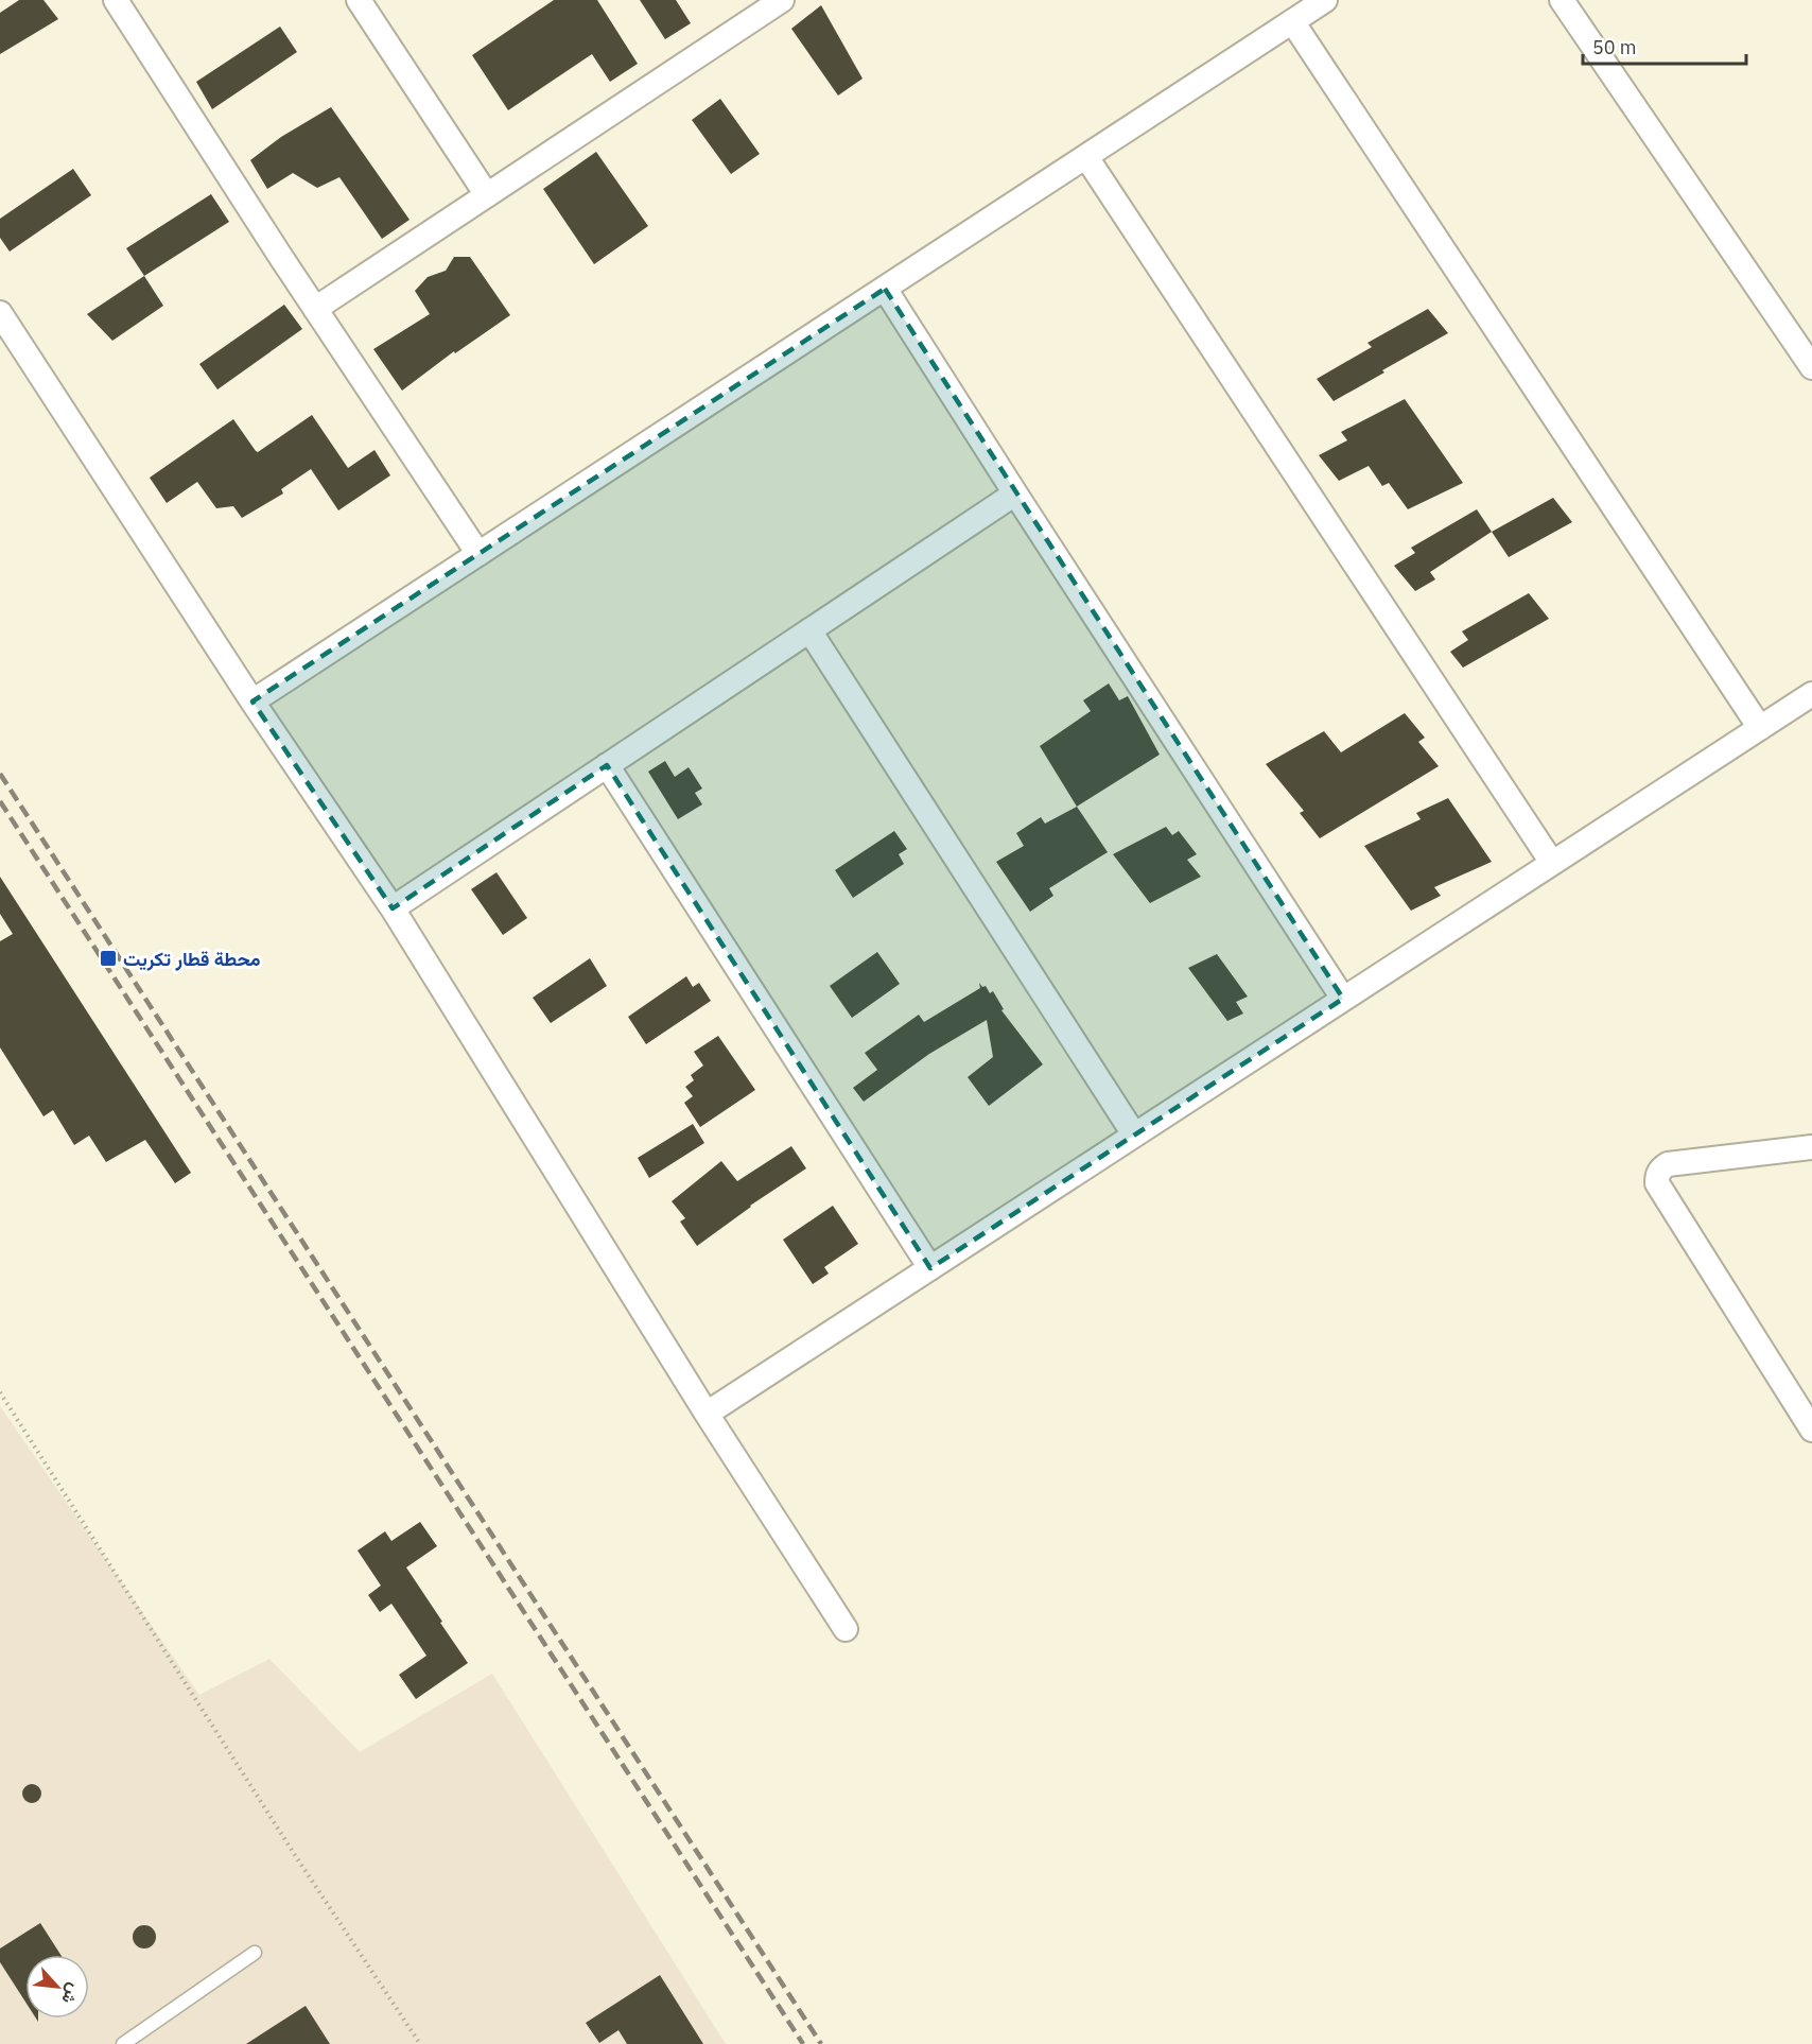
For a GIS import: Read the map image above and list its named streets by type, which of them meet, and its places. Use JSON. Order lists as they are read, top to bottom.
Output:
{
  "places": {
    "transit": ["محطة قطار تكريت"]
  },
  "scale_bar": "50 m",
  "north": "bottom right"
}
